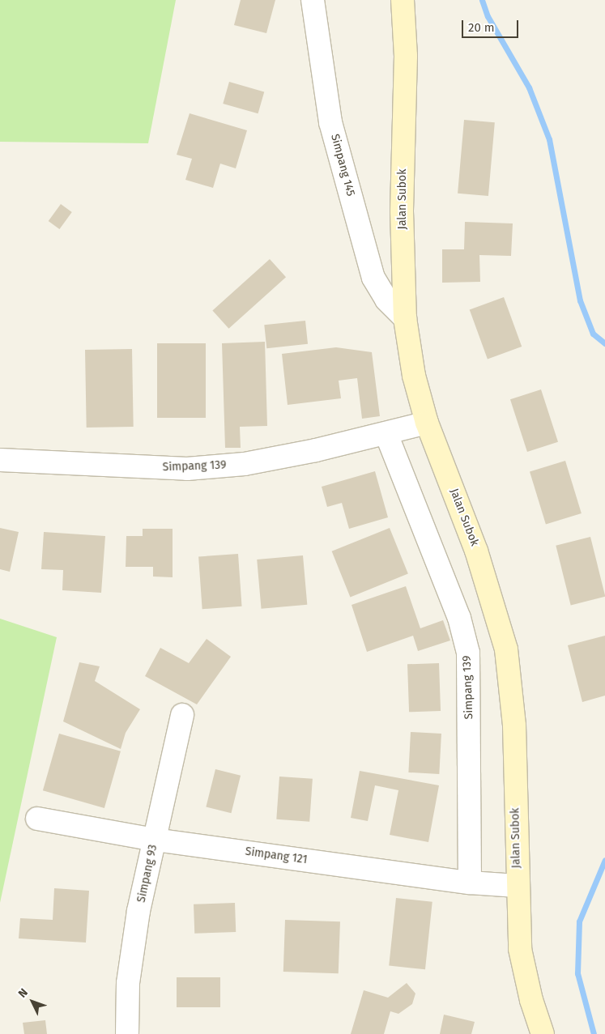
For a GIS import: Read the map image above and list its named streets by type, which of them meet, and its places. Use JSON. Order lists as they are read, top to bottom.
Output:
{
  "streets": {
    "main road": ["Jalan Subok"],
    "street": [
      "Simpang 145",
      "Simpang 139",
      "Simpang 121",
      "Simpang 93"
    ]
  },
  "crossings": [
    ["Simpang 145", "Jalan Subok"],
    ["Jalan Subok", "Simpang 139"],
    ["Jalan Subok", "Simpang 121"],
    ["Simpang 139", "Simpang 121"],
    ["Simpang 121", "Simpang 93"]
  ],
  "scale_bar": "20 m",
  "north": "top left"
}
